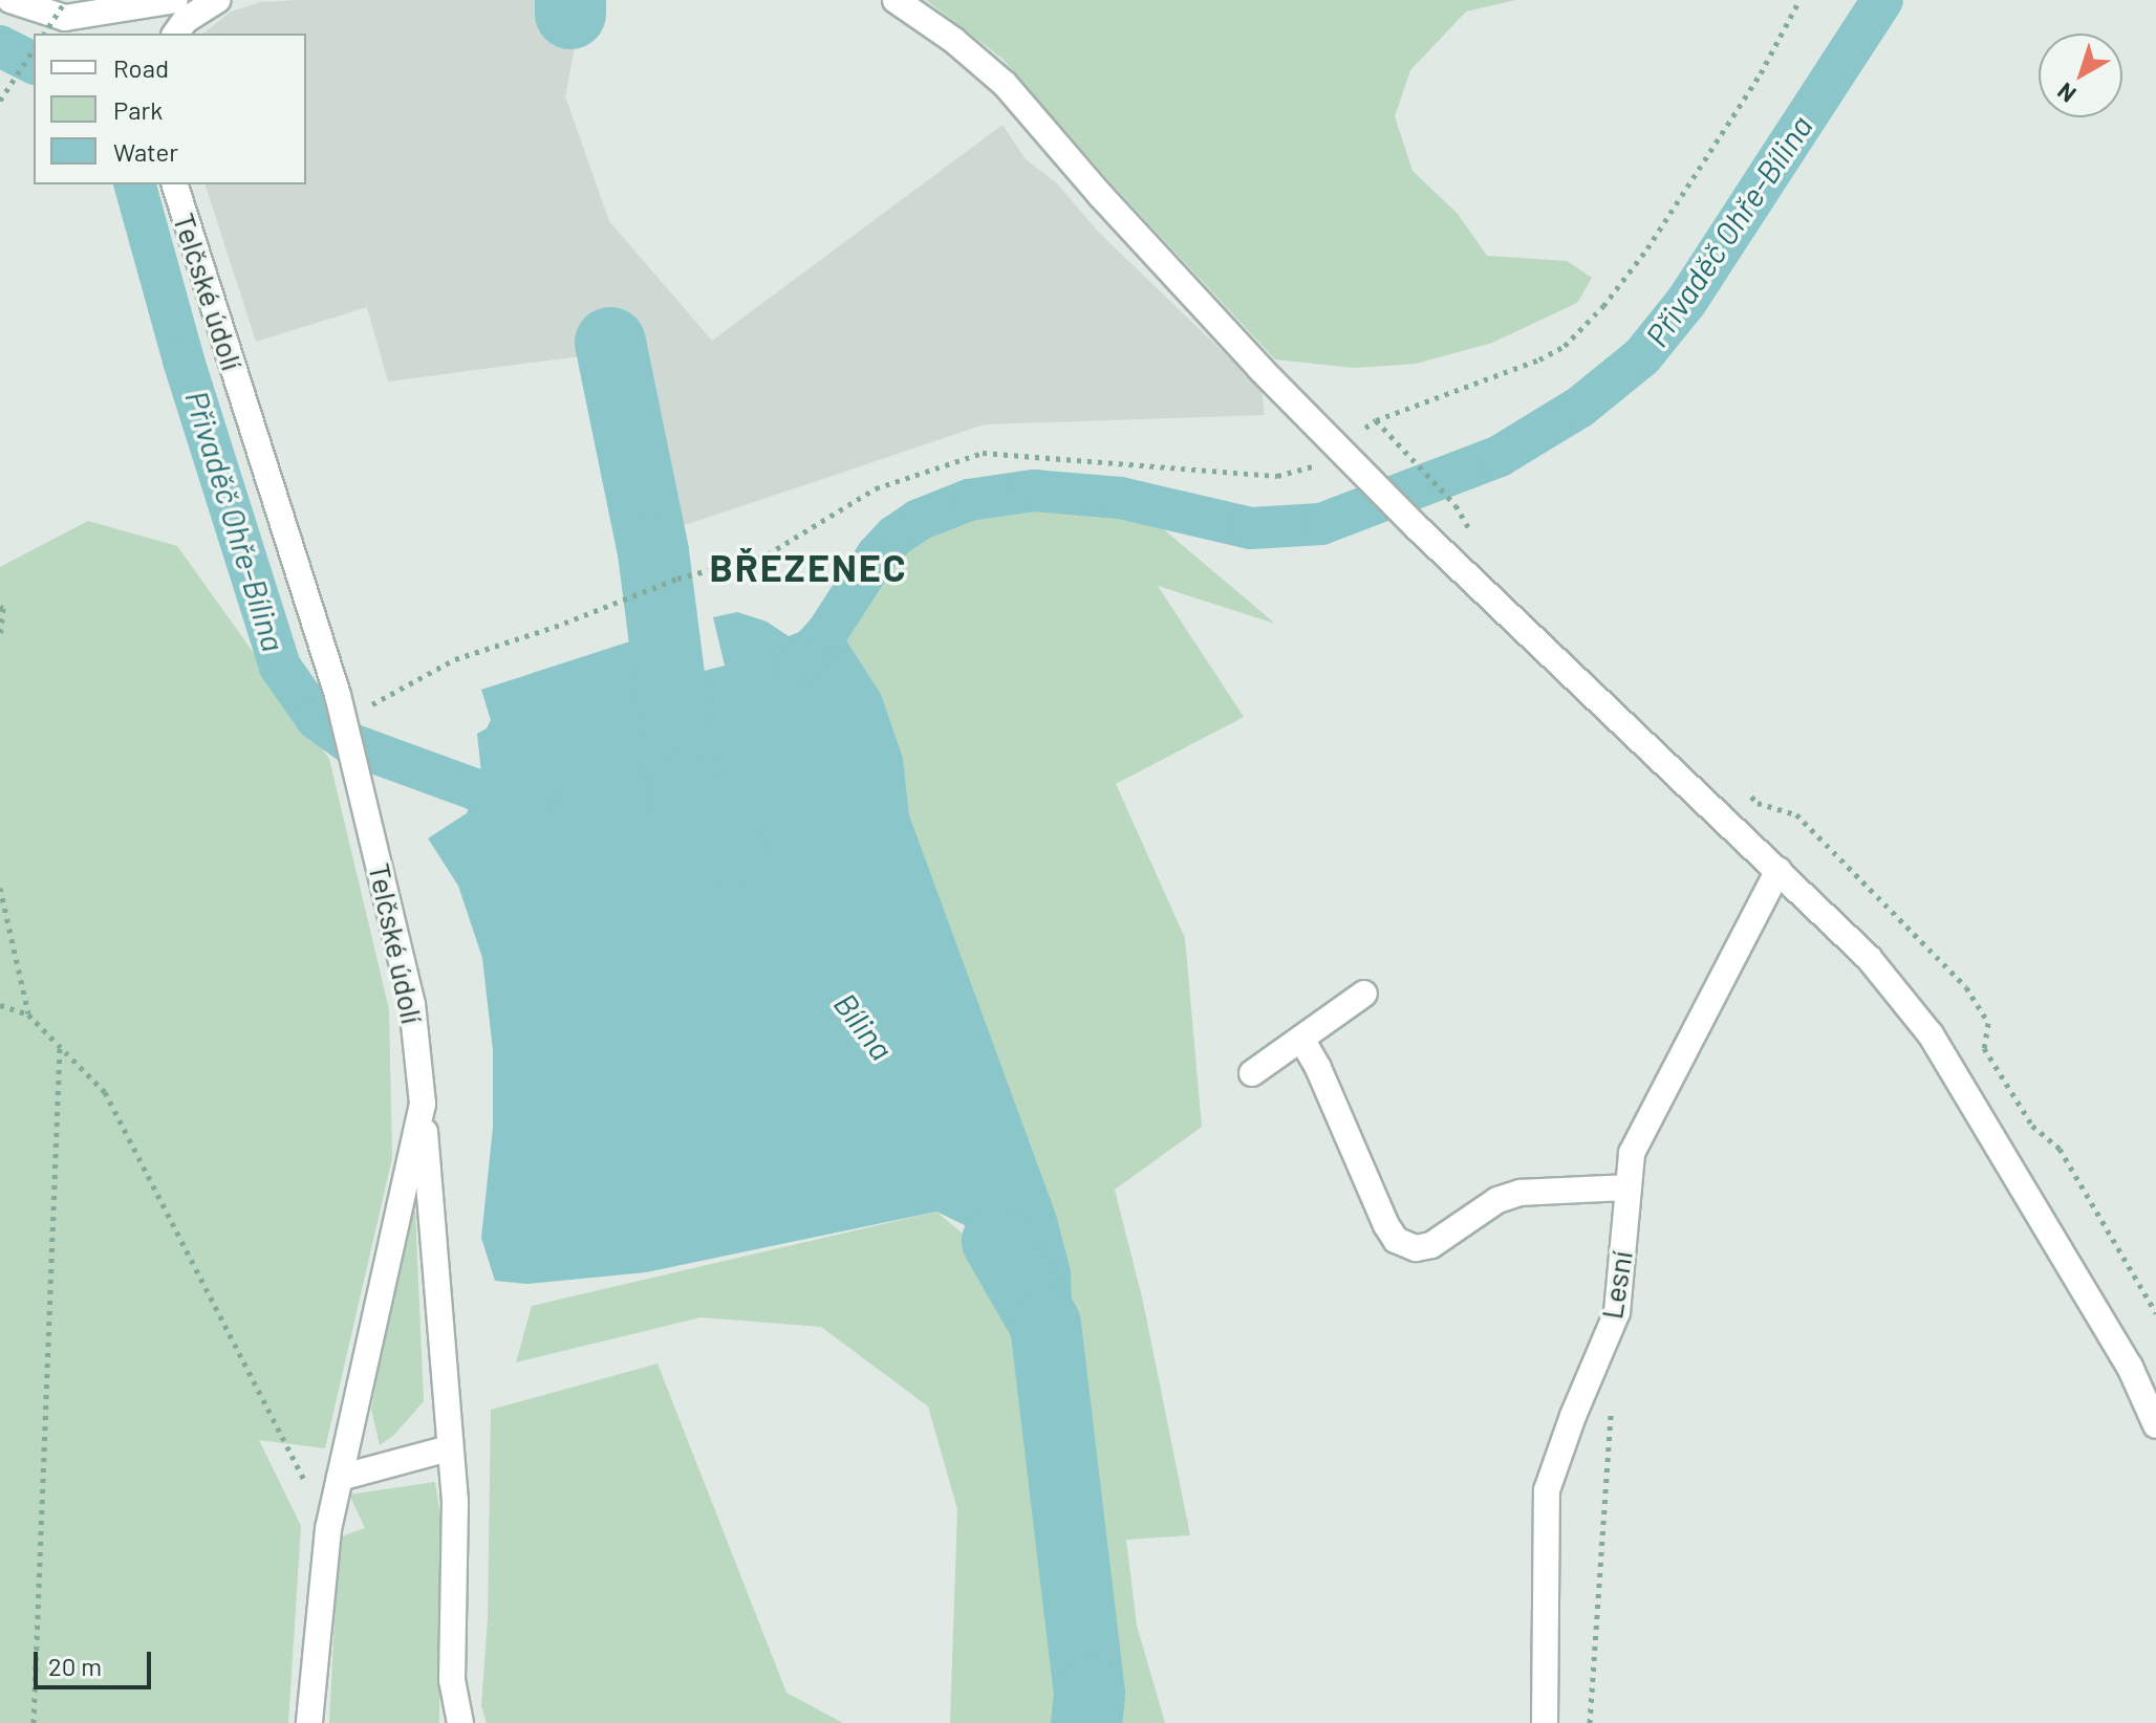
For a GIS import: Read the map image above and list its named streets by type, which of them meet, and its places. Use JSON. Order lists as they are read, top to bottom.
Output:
{
  "streets": {
    "street": ["Telčské údolí", "Lesní"]
  },
  "districts": ["BŘEZENEC"],
  "water": ["Přivaděč Ohře-Bílina", "Bílina"],
  "legend": ["Road", "Park", "Water"],
  "scale_bar": "20 m",
  "north": "bottom left"
}
